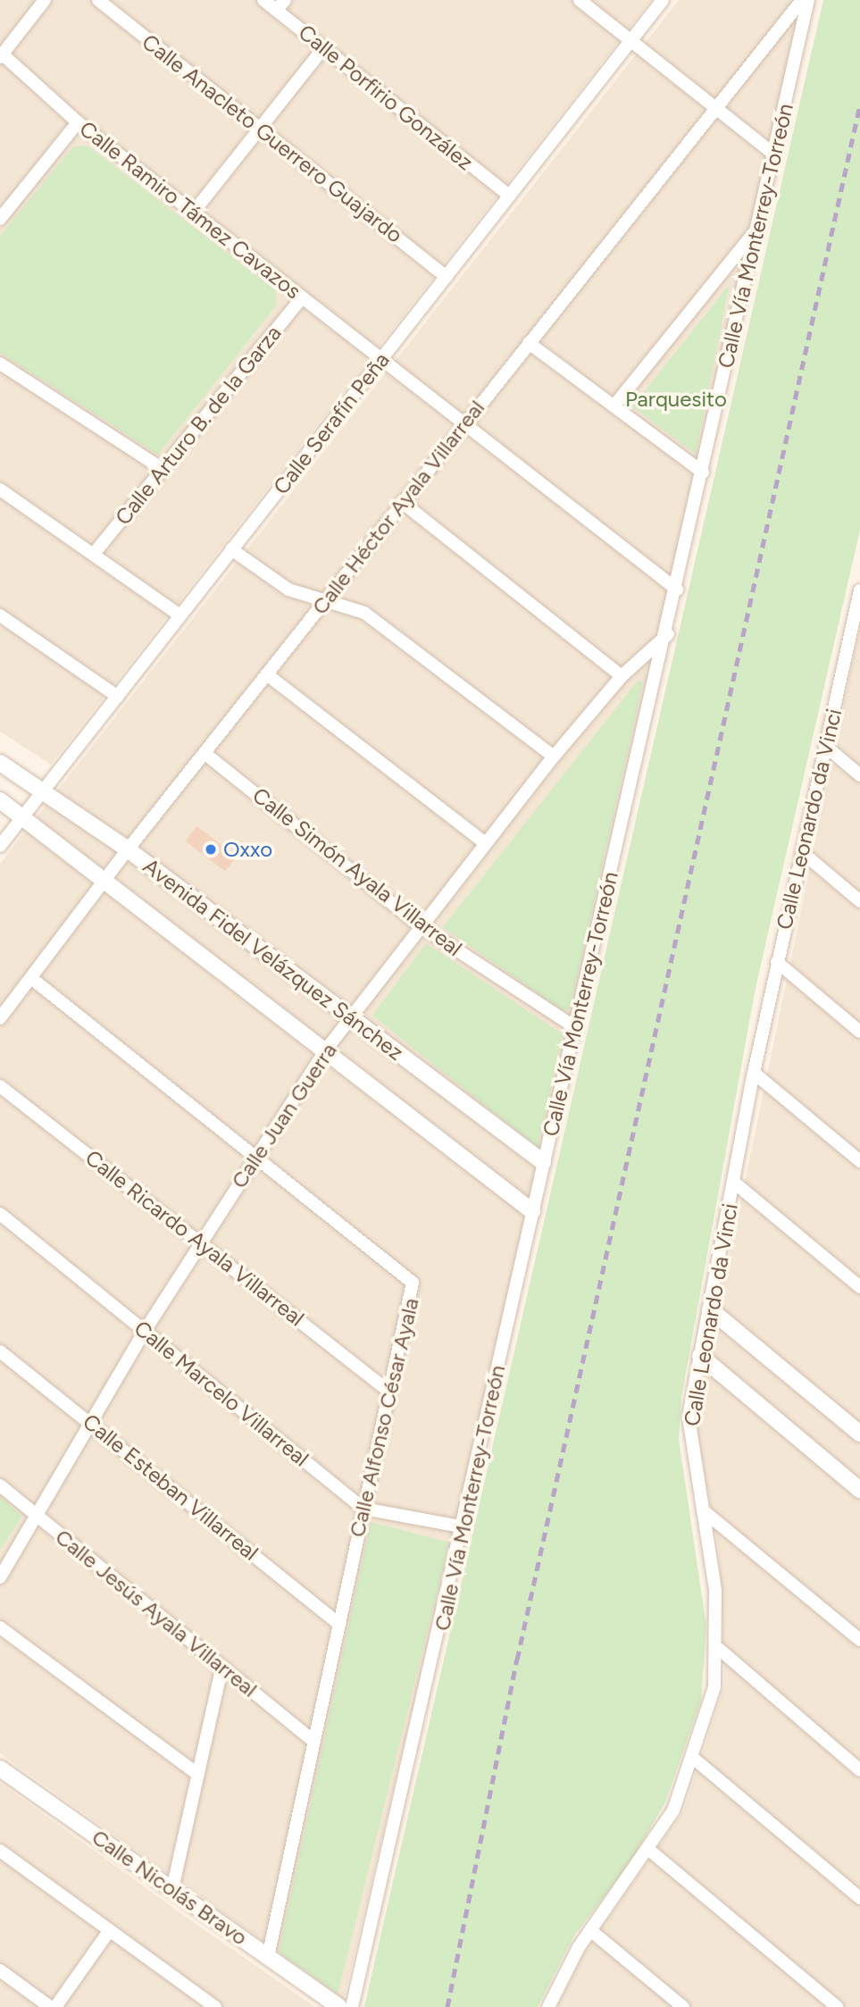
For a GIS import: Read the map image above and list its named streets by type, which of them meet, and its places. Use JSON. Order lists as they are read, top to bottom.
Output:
{
  "streets": {
    "street": [
      "Calle Porfirio González",
      "Calle Anacleto Guerrero Guajardo",
      "Calle Ramiro Támez Cavazos",
      "Calle Vía Monterrey-Torreón",
      "Calle Serafín Peña",
      "Calle Arturo B. de la Garza",
      "Calle Héctor Ayala Villarreal",
      "Calle Leonardo da Vinci",
      "Calle Simón Ayala Villarreal",
      "Avenida Fidel Velázquez Sánchez",
      "Calle Juan Guerra",
      "Calle Ricardo Ayala Villarreal",
      "Calle Marcelo Villarreal",
      "Calle Alfonso César Ayala",
      "Calle Esteban Villarreal",
      "Calle Jesús Ayala Villarreal",
      "Calle Nicolás Bravo"
    ]
  },
  "crossings": [
    ["Calle Porfirio González", "Calle Serafín Peña"],
    ["Calle Anacleto Guerrero Guajardo", "Calle Serafín Peña"],
    ["Calle Ramiro Támez Cavazos", "Calle Vía Monterrey-Torreón"],
    ["Calle Ramiro Támez Cavazos", "Calle Serafín Peña"],
    ["Calle Ramiro Támez Cavazos", "Calle Arturo B. de la Garza"],
    ["Calle Ramiro Támez Cavazos", "Calle Héctor Ayala Villarreal"],
    ["Calle Vía Monterrey-Torreón", "Calle Simón Ayala Villarreal"],
    ["Calle Vía Monterrey-Torreón", "Avenida Fidel Velázquez Sánchez"],
    ["Calle Vía Monterrey-Torreón", "Calle Juan Guerra"],
    ["Calle Vía Monterrey-Torreón", "Calle Marcelo Villarreal"],
    ["Calle Serafín Peña", "Avenida Fidel Velázquez Sánchez"],
    ["Calle Héctor Ayala Villarreal", "Calle Simón Ayala Villarreal"],
    ["Calle Héctor Ayala Villarreal", "Avenida Fidel Velázquez Sánchez"],
    ["Calle Héctor Ayala Villarreal", "Calle Alfonso César Ayala"],
    ["Calle Simón Ayala Villarreal", "Calle Juan Guerra"],
    ["Avenida Fidel Velázquez Sánchez", "Calle Juan Guerra"],
    ["Calle Juan Guerra", "Calle Ricardo Ayala Villarreal"],
    ["Calle Juan Guerra", "Calle Marcelo Villarreal"],
    ["Calle Juan Guerra", "Calle Alfonso César Ayala"],
    ["Calle Juan Guerra", "Calle Esteban Villarreal"],
    ["Calle Juan Guerra", "Calle Jesús Ayala Villarreal"],
    ["Calle Ricardo Ayala Villarreal", "Calle Alfonso César Ayala"],
    ["Calle Marcelo Villarreal", "Calle Alfonso César Ayala"],
    ["Calle Alfonso César Ayala", "Calle Esteban Villarreal"],
    ["Calle Alfonso César Ayala", "Calle Jesús Ayala Villarreal"],
    ["Calle Alfonso César Ayala", "Calle Nicolás Bravo"]
  ],
  "parks": ["Parquesito"],
  "places": ["Oxxo"]
}
